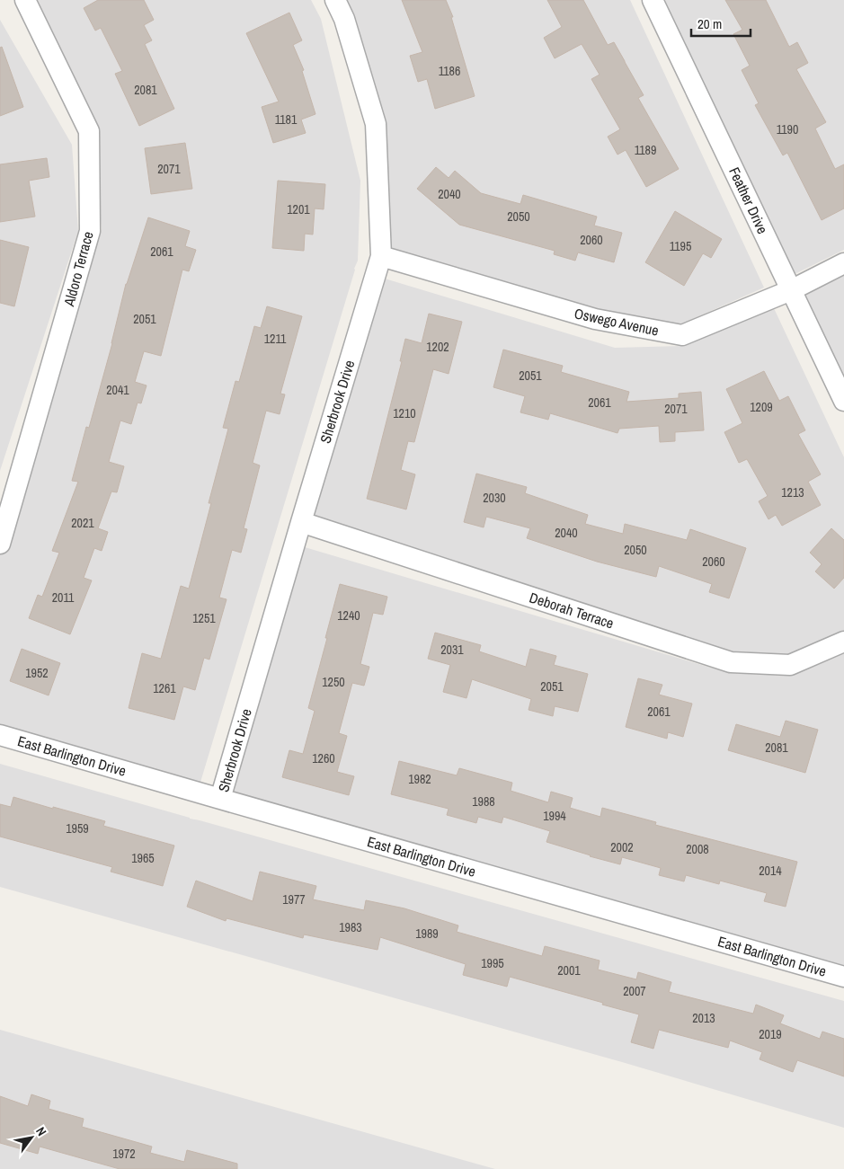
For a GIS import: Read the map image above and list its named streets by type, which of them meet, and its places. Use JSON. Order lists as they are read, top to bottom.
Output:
{
  "streets": {
    "street": [
      "Feather Drive",
      "Aldoro Terrace",
      "Oswego Avenue",
      "Sherbrook Drive",
      "Deborah Terrace",
      "East Barlington Drive"
    ]
  },
  "crossings": [
    ["Feather Drive", "Oswego Avenue"],
    ["Oswego Avenue", "Sherbrook Drive"],
    ["Sherbrook Drive", "Deborah Terrace"],
    ["Sherbrook Drive", "East Barlington Drive"]
  ],
  "house_numbers": [
    "1186",
    "2081",
    "1181",
    "1190",
    "1189",
    "2071",
    "2040",
    "1201",
    "2050",
    "2060",
    "1195",
    "2061",
    "2051",
    "1211",
    "1202",
    "2051",
    "2041",
    "2061",
    "1209",
    "2071",
    "1210",
    "1213",
    "2030",
    "2021",
    "2040",
    "2050",
    "2060",
    "2011",
    "1240",
    "1251",
    "2031",
    "1952",
    "1250",
    "2051",
    "1261",
    "2061",
    "2081",
    "1260",
    "1982",
    "1988",
    "1994",
    "1959",
    "2002",
    "2008",
    "1965",
    "2014",
    "1977",
    "1983",
    "1989",
    "1995",
    "2001",
    "2007",
    "2013",
    "2019",
    "1972"
  ],
  "scale_bar": "20 m",
  "north": "top right"
}
